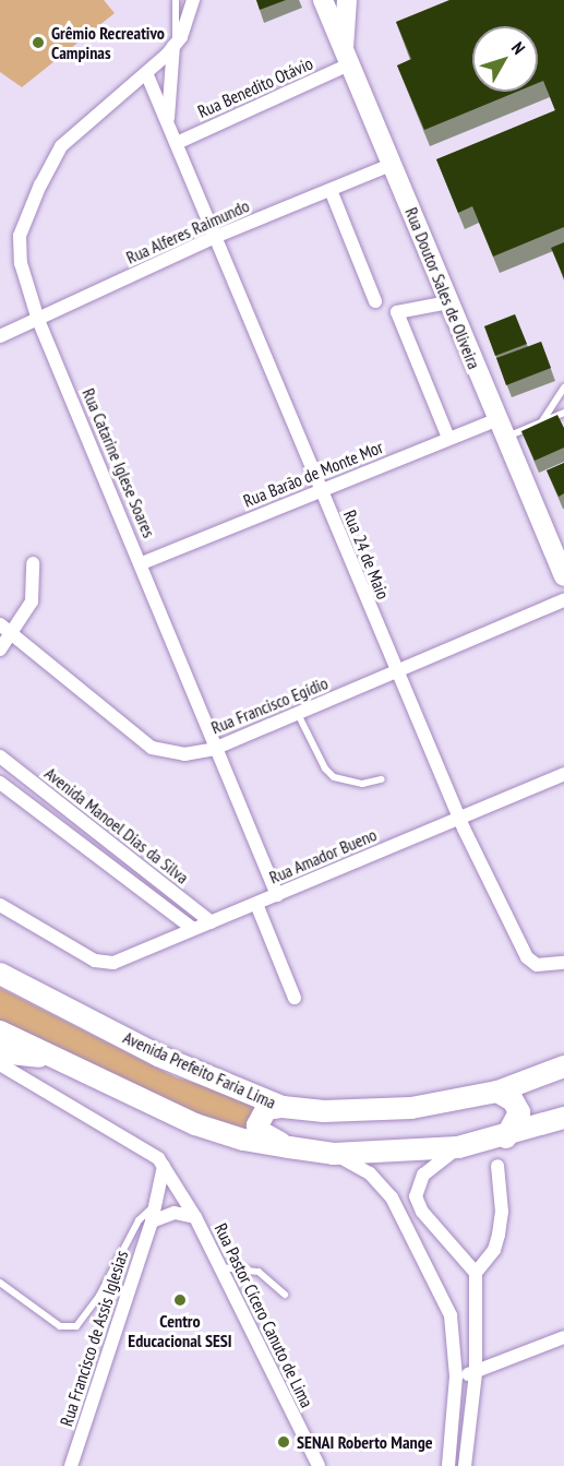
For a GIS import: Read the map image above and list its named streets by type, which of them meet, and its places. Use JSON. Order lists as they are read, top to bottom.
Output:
{
  "streets": {
    "main road": ["Rua Doutor Sales de Oliveira", "Avenida Prefeito Faria Lima"],
    "street": [
      "Rua Benedito Otávio",
      "Rua Alferes Raimundo",
      "Rua Catarine Iglese Soares",
      "Rua Barão de Monte Mor",
      "Rua 24 de Maio",
      "Rua Francisco Egídio",
      "Avenida Manoel Dias da Silva",
      "Rua Amador Bueno",
      "Rua Pastor Cícero Canuto de Lima",
      "Rua Francisco de Assis Iglesias"
    ]
  },
  "crossings": [
    ["Rua Benedito Otávio", "Rua Doutor Sales de Oliveira"],
    ["Rua Benedito Otávio", "Rua 24 de Maio"],
    ["Rua Alferes Raimundo", "Rua Doutor Sales de Oliveira"],
    ["Rua Alferes Raimundo", "Rua Catarine Iglese Soares"],
    ["Rua Alferes Raimundo", "Rua 24 de Maio"],
    ["Rua Doutor Sales de Oliveira", "Rua Barão de Monte Mor"],
    ["Rua Catarine Iglese Soares", "Rua Barão de Monte Mor"],
    ["Rua Catarine Iglese Soares", "Rua 24 de Maio"],
    ["Rua Catarine Iglese Soares", "Rua Francisco Egídio"],
    ["Rua Catarine Iglese Soares", "Rua Amador Bueno"],
    ["Rua Barão de Monte Mor", "Rua 24 de Maio"],
    ["Rua 24 de Maio", "Rua Francisco Egídio"],
    ["Rua 24 de Maio", "Rua Amador Bueno"],
    ["Avenida Manoel Dias da Silva", "Rua Amador Bueno"],
    ["Rua Pastor Cícero Canuto de Lima", "Rua Francisco de Assis Iglesias"]
  ],
  "places": ["Grêmio Recreativo Campinas", "Centro Educacional SESI", "SENAI Roberto Mange"],
  "north": "top right"
}
